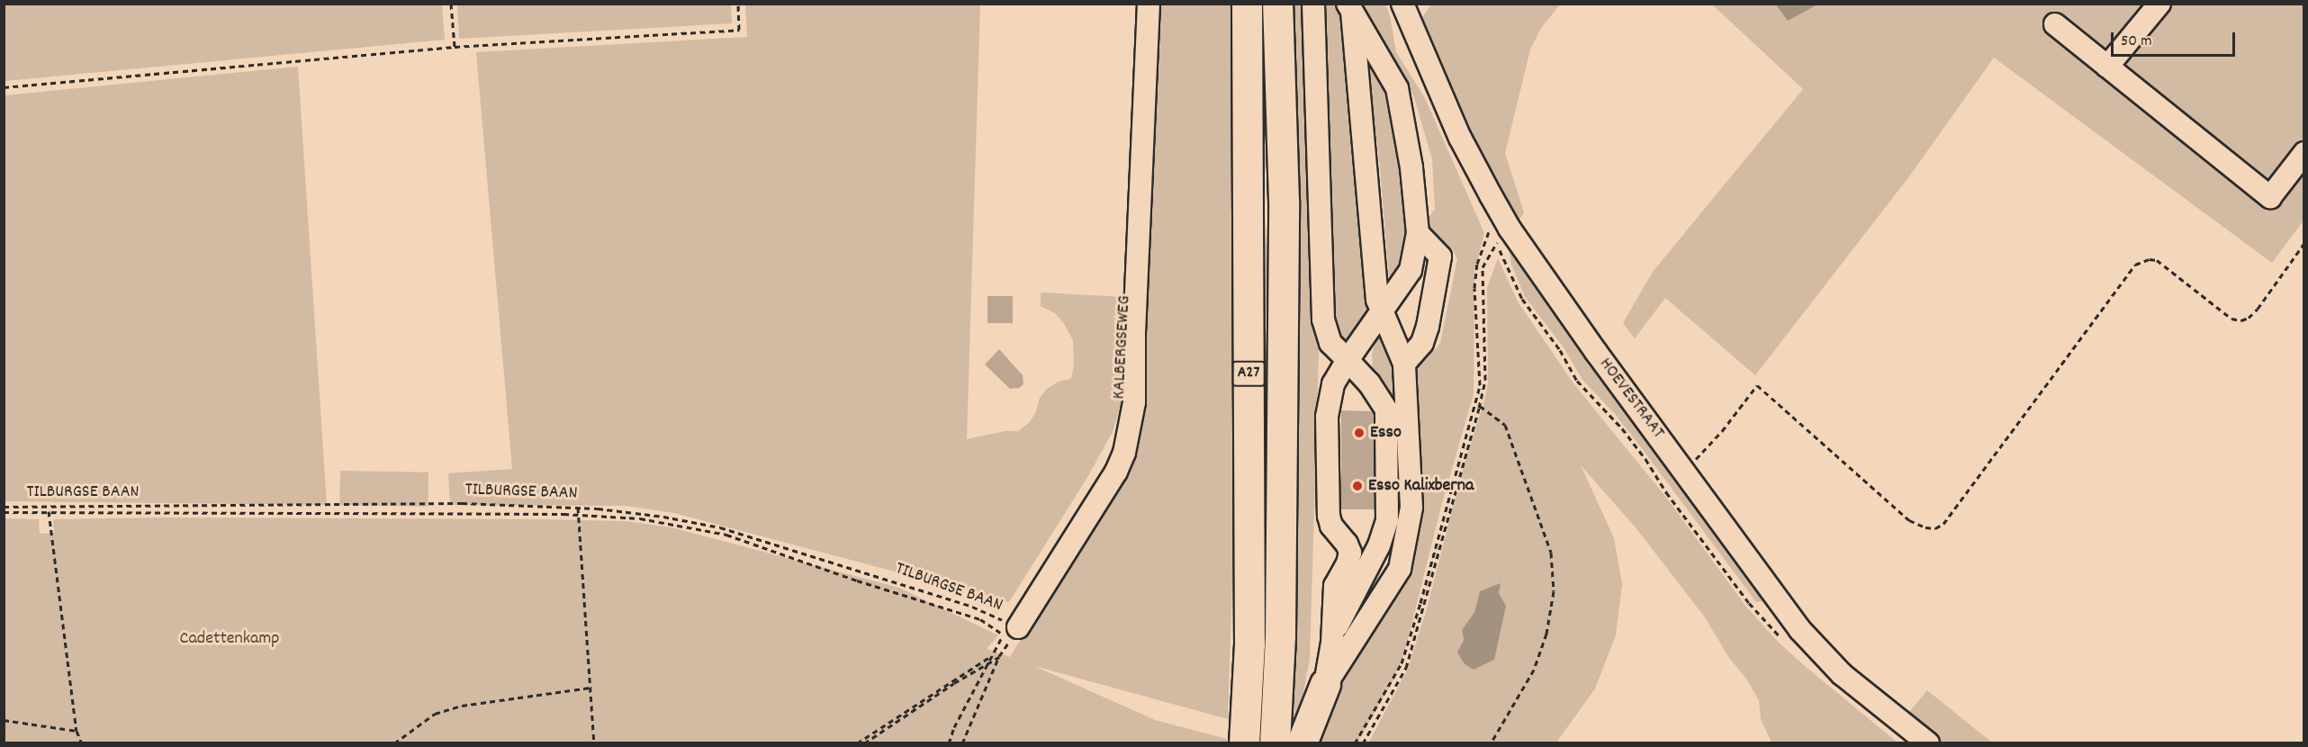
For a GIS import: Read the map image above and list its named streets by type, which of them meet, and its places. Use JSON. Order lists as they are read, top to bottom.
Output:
{
  "streets": {
    "highway": ["A27"],
    "street": ["KALBERGSEWEG", "HOEVESTRAAT"],
    "path": ["TILBURGSE BAAN"]
  },
  "crossings": [
    ["KALBERGSEWEG", "TILBURGSE BAAN"]
  ],
  "parks": ["Cadettenkamp"],
  "places": ["Esso", "Esso Kalixberna"],
  "scale_bar": "50 m"
}
